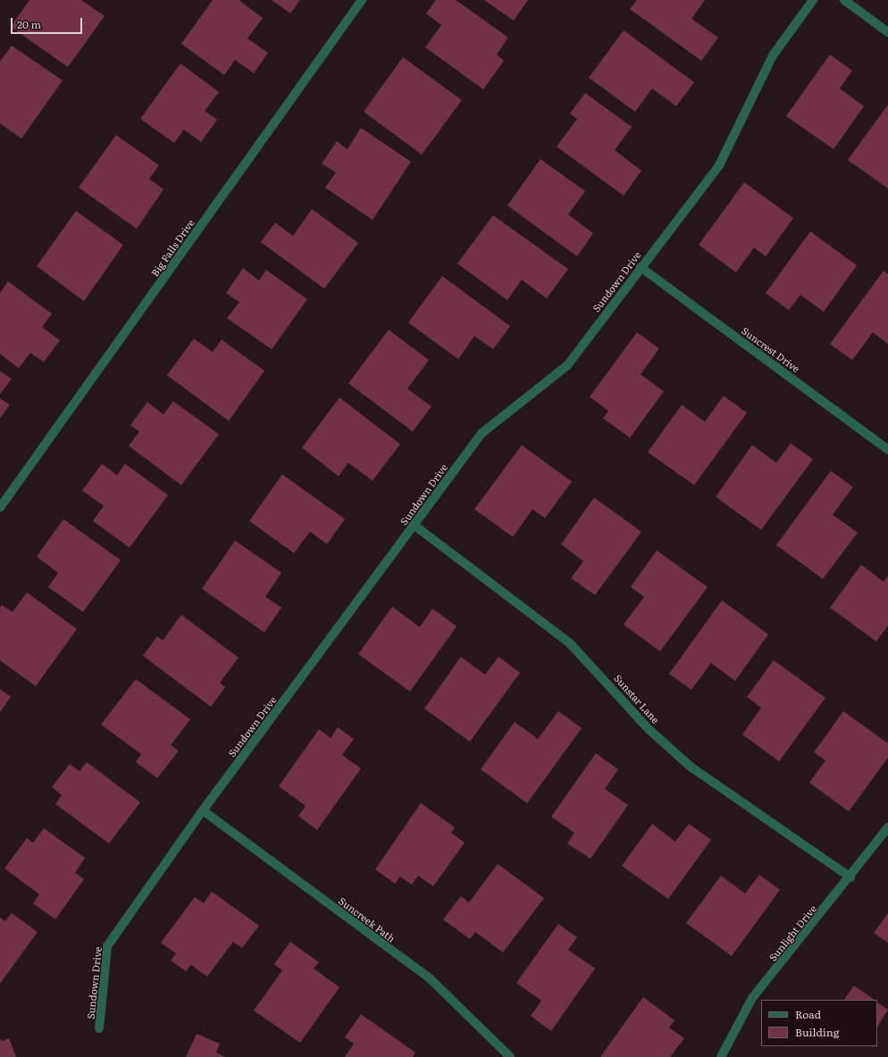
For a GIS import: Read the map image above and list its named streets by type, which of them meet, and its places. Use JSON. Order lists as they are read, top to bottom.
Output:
{
  "streets": {
    "street": [
      "Big Falls Drive",
      "Sundown Drive",
      "Suncrest Drive",
      "Sunstar Lane",
      "Suncreek Path",
      "Sunlight Drive"
    ]
  },
  "crossings": [
    ["Sundown Drive", "Suncrest Drive"],
    ["Sundown Drive", "Sunstar Lane"],
    ["Sundown Drive", "Suncreek Path"],
    ["Sunstar Lane", "Sunlight Drive"]
  ],
  "legend": ["Road", "Building"],
  "scale_bar": "20 m"
}
